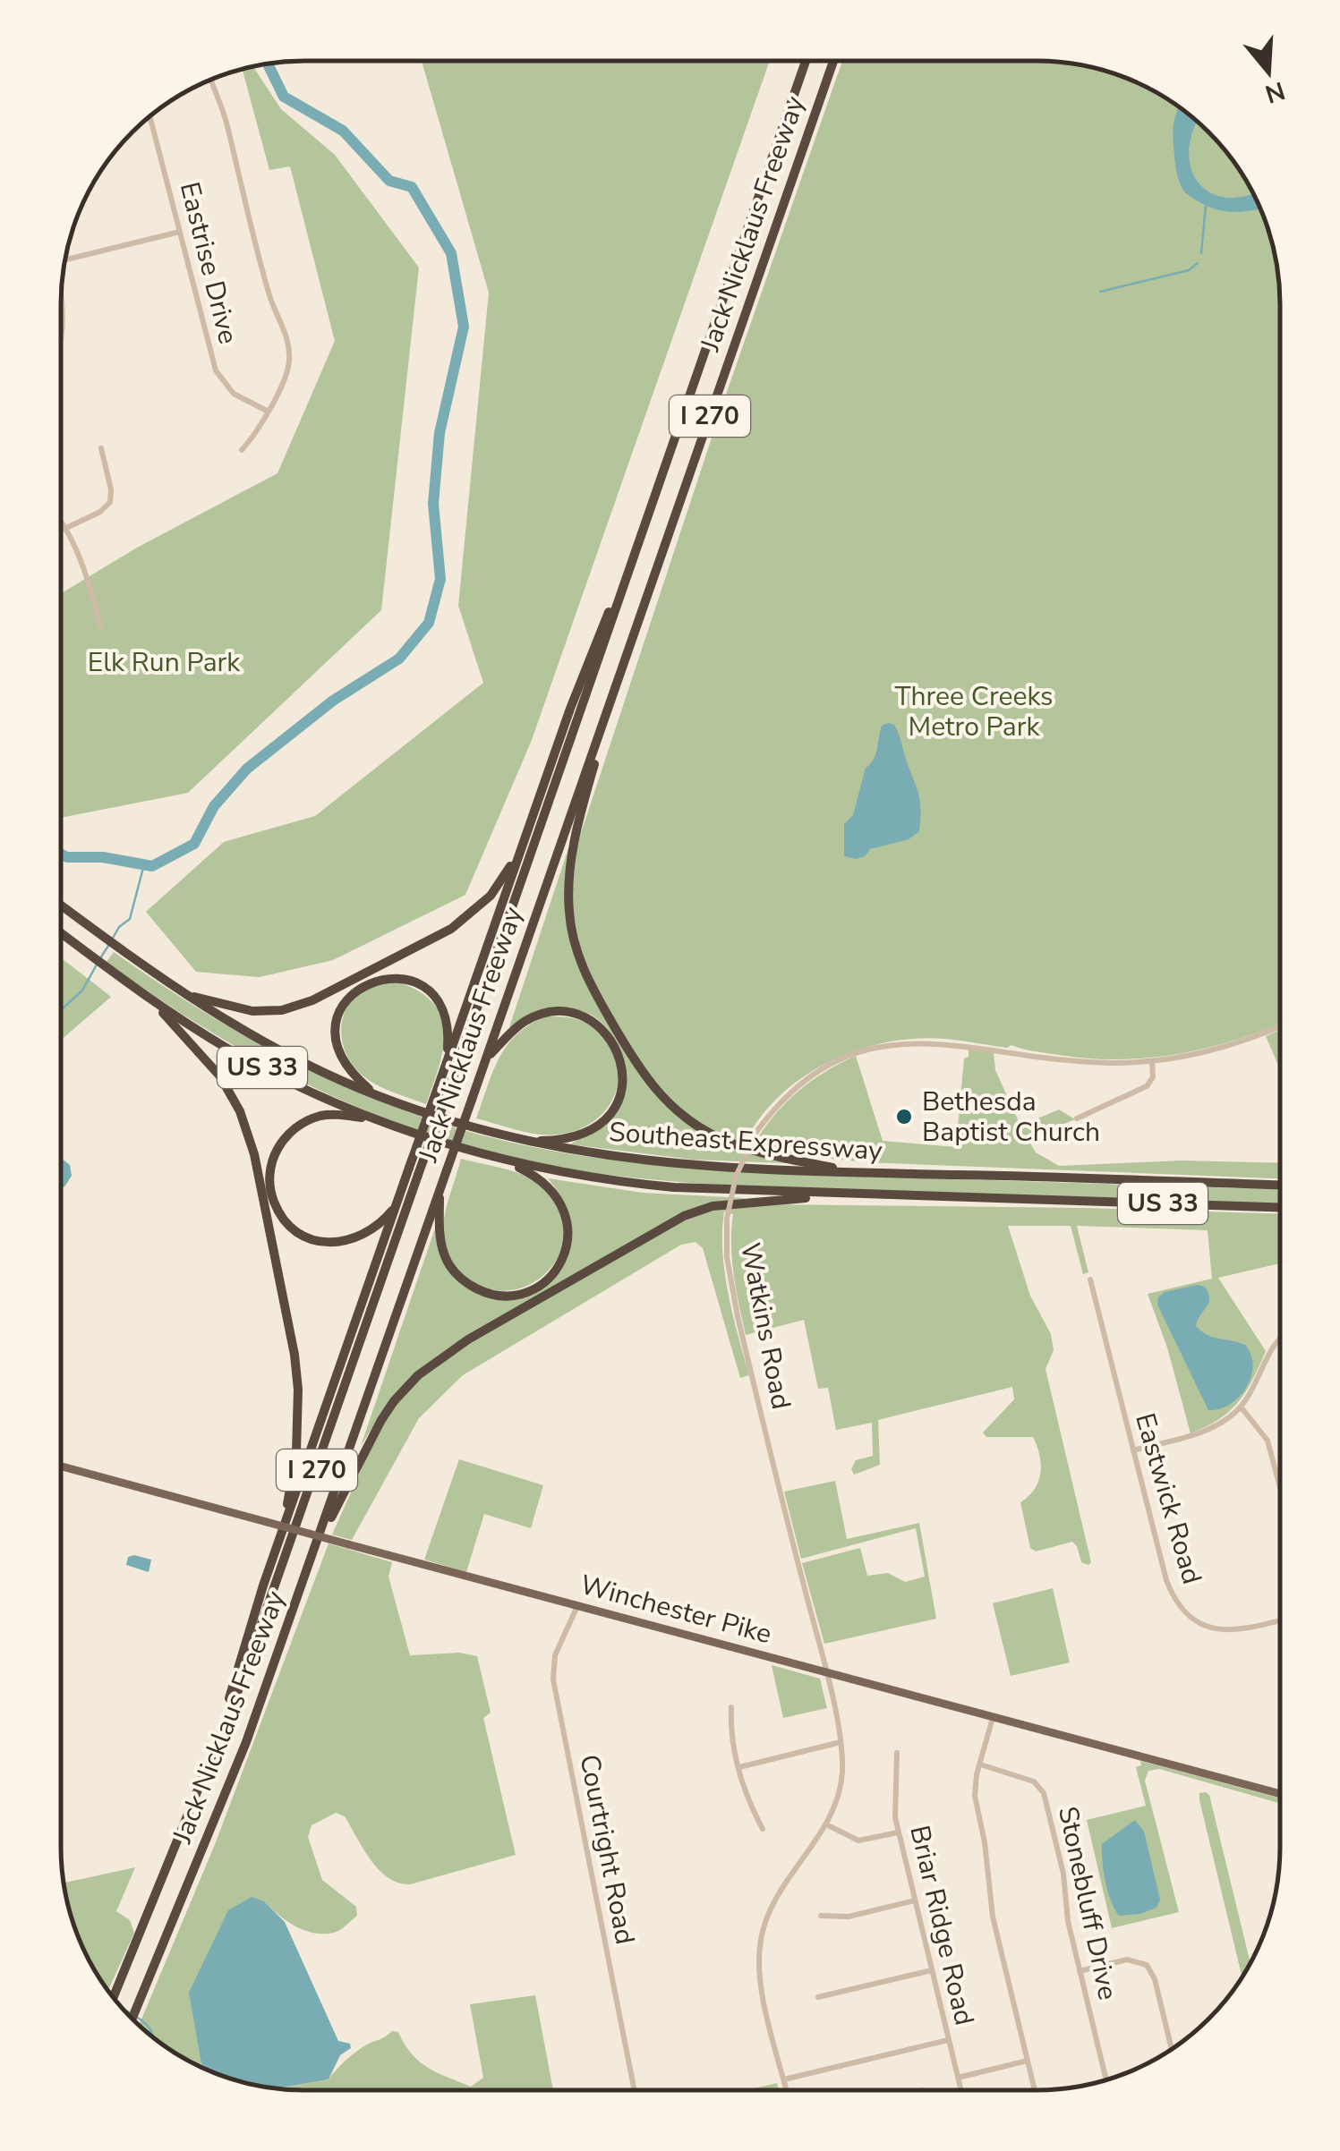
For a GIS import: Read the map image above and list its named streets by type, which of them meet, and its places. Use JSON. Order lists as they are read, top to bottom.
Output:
{
  "streets": {
    "highway": [
      "Jack Nicklaus Freeway",
      "I 270",
      "US 33",
      "Southeast Expressway"
    ],
    "main road": ["Winchester Pike"],
    "street": [
      "Eastrise Drive",
      "Watkins Road",
      "Eastwick Road",
      "Courtright Road",
      "Stonebluff Drive",
      "Briar Ridge Road"
    ]
  },
  "crossings": [
    ["Watkins Road", "Winchester Pike"],
    ["Winchester Pike", "Courtright Road"]
  ],
  "parks": ["Elk Run Park", "Three Creeks Metro Park"],
  "places": ["Bethesda Baptist Church"],
  "north": "bottom"
}
